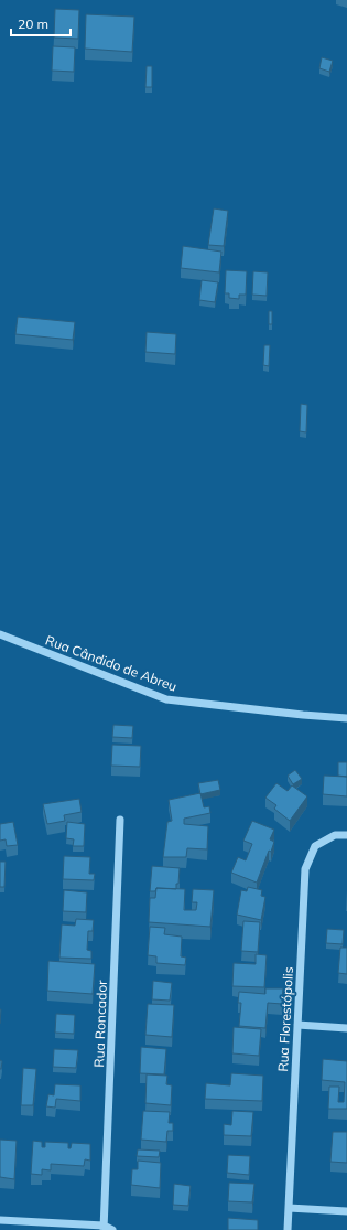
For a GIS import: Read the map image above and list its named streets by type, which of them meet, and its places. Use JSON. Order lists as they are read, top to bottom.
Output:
{
  "streets": {
    "street": ["Rua Cândido de Abreu", "Rua Florestópolis", "Rua Roncador"]
  },
  "scale_bar": "20 m"
}
